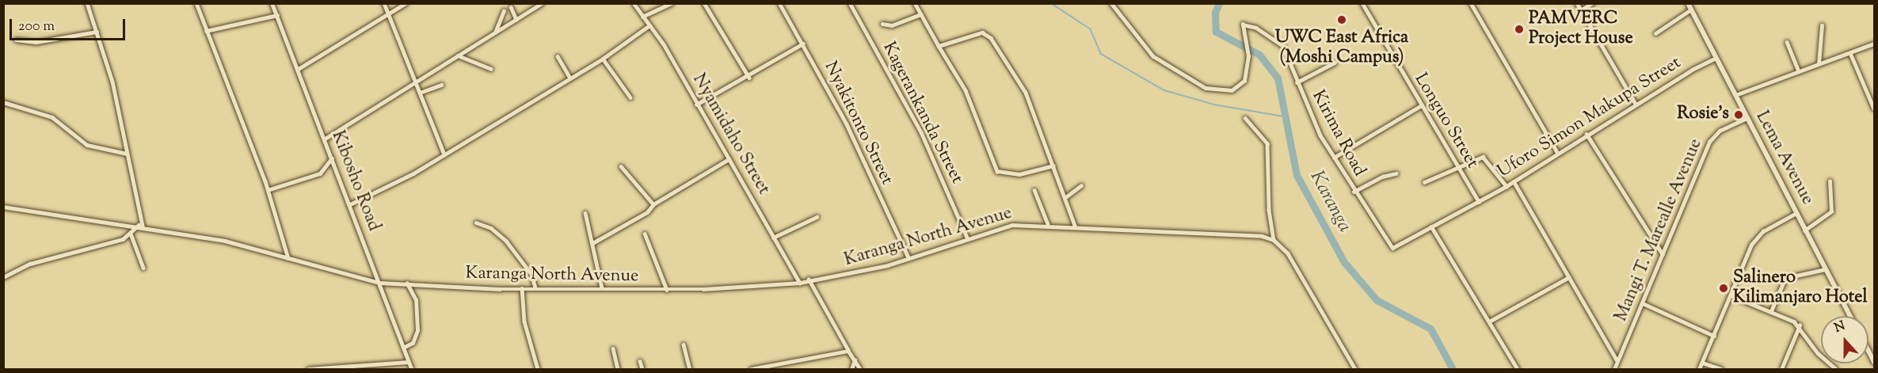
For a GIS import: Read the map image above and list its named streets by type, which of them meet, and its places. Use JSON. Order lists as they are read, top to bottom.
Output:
{
  "streets": {
    "main road": ["Lema Avenue"],
    "street": [
      "Kagerankanda Street",
      "Uforo Simon Makupa Street",
      "Longuo Street",
      "Nyakitonto Street",
      "Kirima Road",
      "Nyamidaho Street",
      "Kibosho Road",
      "Mangi T. Marealle Avenue",
      "Karanga North Avenue"
    ]
  },
  "crossings": [
    ["Kagerankanda Street", "Karanga North Avenue"],
    ["Uforo Simon Makupa Street", "Longuo Street"],
    ["Uforo Simon Makupa Street", "Kirima Road"],
    ["Uforo Simon Makupa Street", "Lema Avenue"],
    ["Nyakitonto Street", "Karanga North Avenue"],
    ["Nyamidaho Street", "Karanga North Avenue"],
    ["Lema Avenue", "Mangi T. Marealle Avenue"],
    ["Kibosho Road", "Karanga North Avenue"]
  ],
  "water": ["Karanga"],
  "places": [
    "UWC East Africa (Moshi Campus)",
    "PAMVERC Project House",
    "Rosie's",
    "Salinero Kilimanjaro Hotel"
  ],
  "scale_bar": "200 m",
  "north": "top"
}
